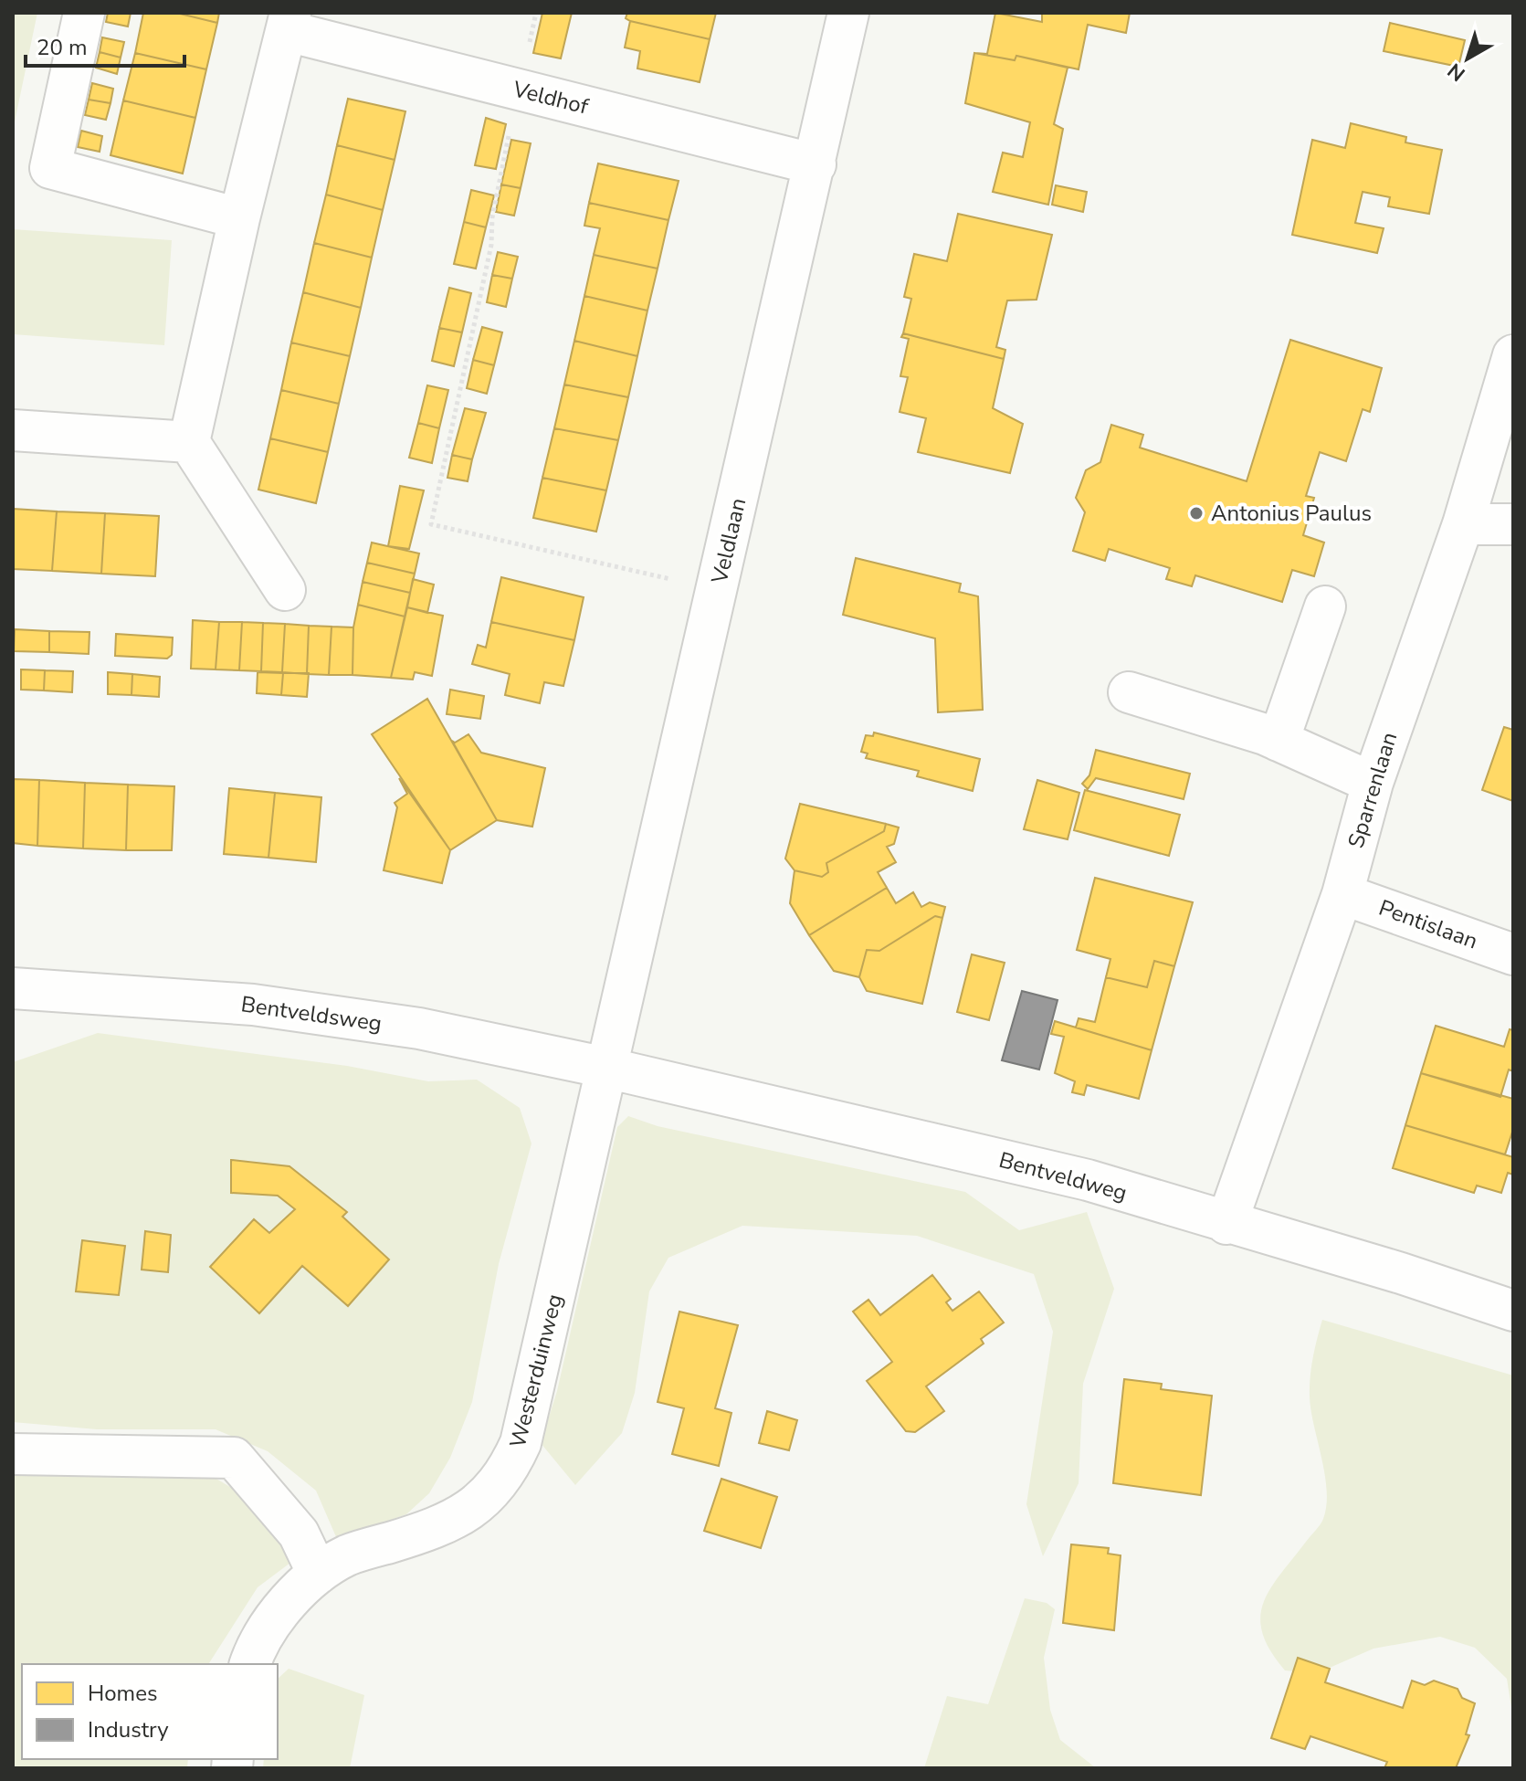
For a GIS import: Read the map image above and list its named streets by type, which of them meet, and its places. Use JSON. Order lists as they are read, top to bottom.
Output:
{
  "streets": {
    "street": [
      "Veldhof",
      "Veldlaan",
      "Sparrenlaan",
      "Pentislaan",
      "Bentveldsweg",
      "Bentveldweg",
      "Westerduinweg"
    ]
  },
  "crossings": [
    ["Veldhof", "Veldlaan"],
    ["Veldlaan", "Bentveldsweg"],
    ["Veldlaan", "Bentveldweg"],
    ["Veldlaan", "Westerduinweg"],
    ["Sparrenlaan", "Pentislaan"],
    ["Sparrenlaan", "Bentveldweg"],
    ["Bentveldsweg", "Bentveldweg"],
    ["Bentveldsweg", "Westerduinweg"],
    ["Bentveldweg", "Westerduinweg"]
  ],
  "places": ["Antonius Paulus"],
  "legend": ["Homes", "Industry"],
  "scale_bar": "20 m",
  "north": "bottom left"
}
